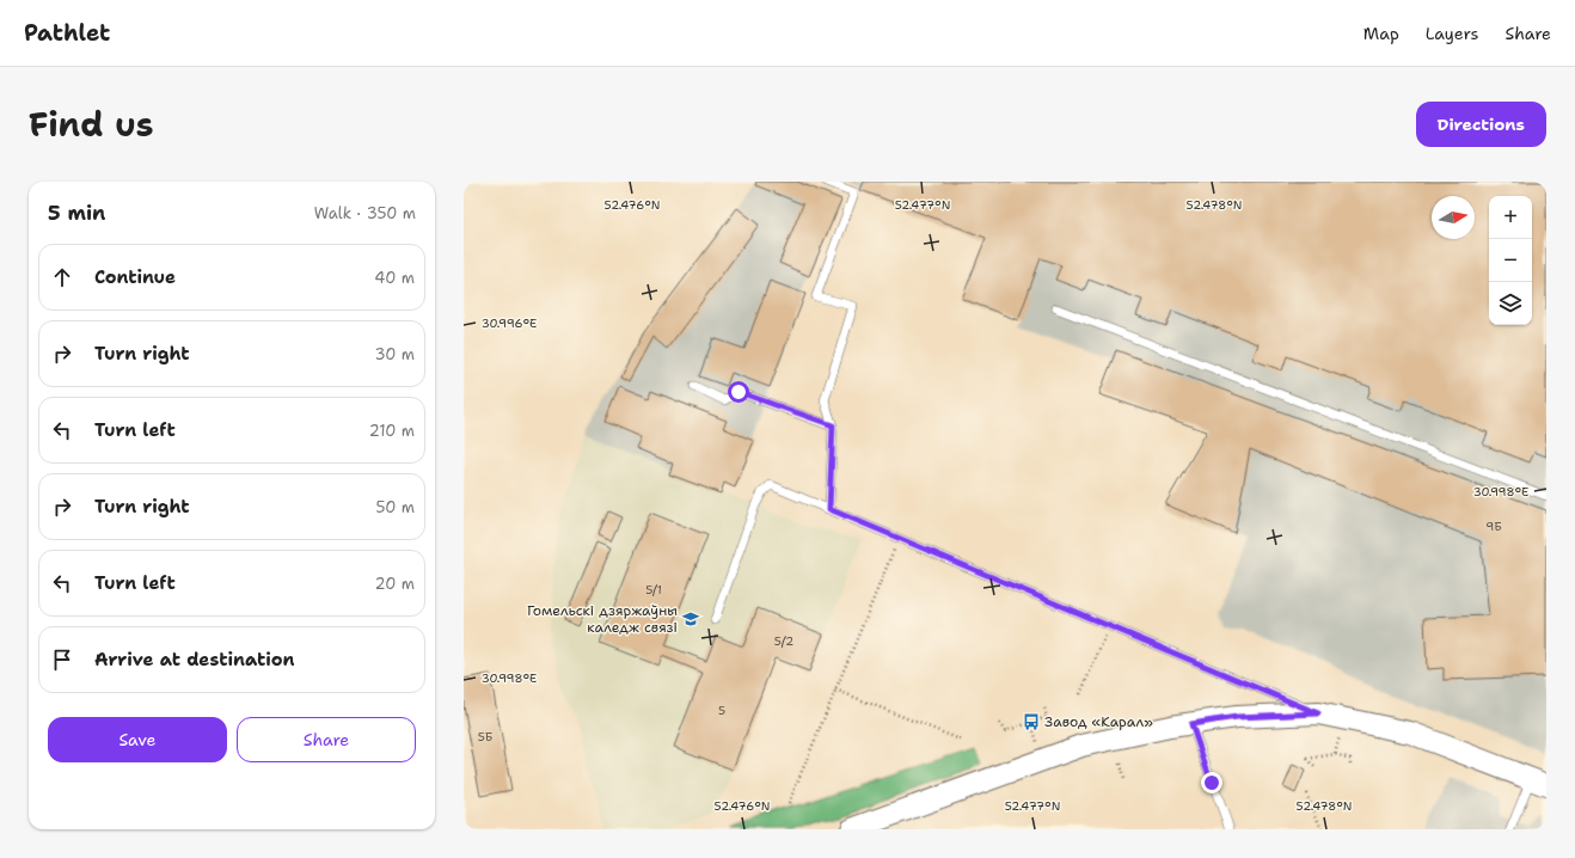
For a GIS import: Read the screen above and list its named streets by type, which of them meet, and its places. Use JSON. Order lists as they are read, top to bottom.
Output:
{
  "places": {
    "school or university": ["Гомельскі дзяржаўны каледж связі"],
    "bus stop": ["Завод «Карал»"]
  },
  "house_numbers": [
    "9Б",
    "5/1",
    "5/2",
    "5",
    "5Б"
  ],
  "north": "right",
  "page": {
    "header": "Pathlet",
    "nav": ["Map", "Layers", "Share"],
    "title": "Find us",
    "buttons": [
      "Directions",
      ["Save", "Share"]
    ],
    "heading": ["5 min", "Walk · 350 m"],
    "map_buttons": ["+", "−"],
    "list": [
      ["Continue", "40 m"],
      ["Turn right", "30 m"],
      ["Turn left", "210 m"],
      ["Turn right", "50 m"],
      ["Turn left", "20 m"],
      "Arrive at destination"
    ]
  },
  "coordinates": [
    "52.476°N",
    "52.477°N",
    "52.478°N",
    "30.996°E",
    "30.998°E"
  ]
}
